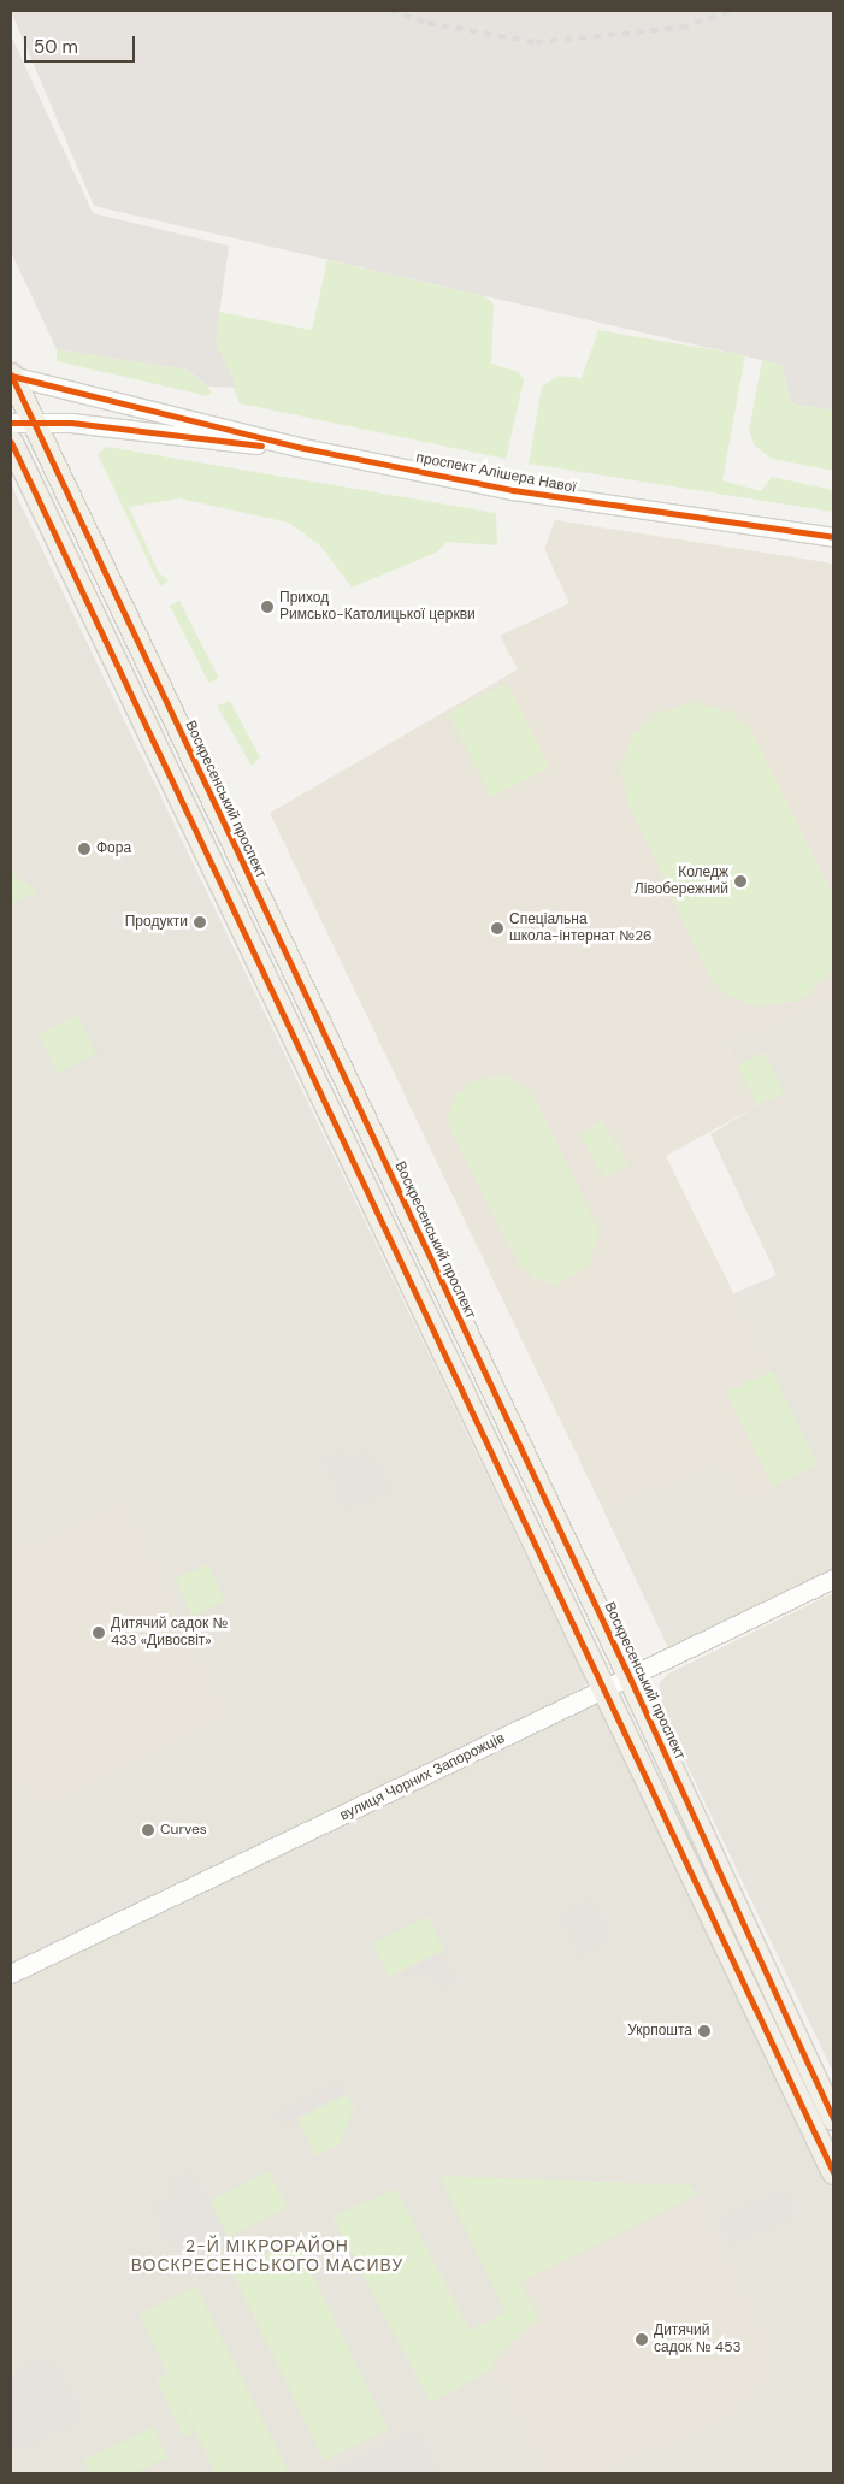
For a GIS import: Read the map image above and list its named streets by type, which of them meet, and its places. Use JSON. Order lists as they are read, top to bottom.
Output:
{
  "streets": {
    "main road": ["Воскресенський проспект"],
    "street": ["проспект Алішера Навої", "вулиця Чорних Запорожців"]
  },
  "crossings": [
    ["проспект Алішера Навої", "Воскресенський проспект"],
    ["Воскресенський проспект", "вулиця Чорних Запорожців"]
  ],
  "districts": ["2-Й МІКРОРАЙОН ВОСКРЕСЕНСЬКОГО МАСИВУ"],
  "places": [
    "Приход Римсько-Католицької церкви",
    "Фора",
    "Коледж Лівобережний",
    "Продукти",
    "Спеціальна школа-інтернат №26",
    "Дитячий садок № 433 «Дивосвіт»",
    "Curves",
    "Укрпошта",
    "Дитячий садок № 453"
  ],
  "scale_bar": "50 m"
}
